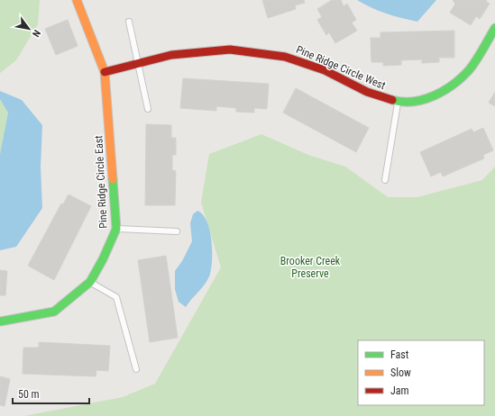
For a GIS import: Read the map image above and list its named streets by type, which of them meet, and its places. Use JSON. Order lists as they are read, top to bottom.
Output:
{
  "streets": {
    "street": ["Pine Ridge Circle West", "Pine Ridge Circle East"]
  },
  "crossings": [
    ["Pine Ridge Circle West", "Pine Ridge Circle East"]
  ],
  "parks": ["Brooker Creek Preserve"],
  "legend": ["Fast", "Slow", "Jam"],
  "scale_bar": "50 m",
  "north": "bottom right"
}
